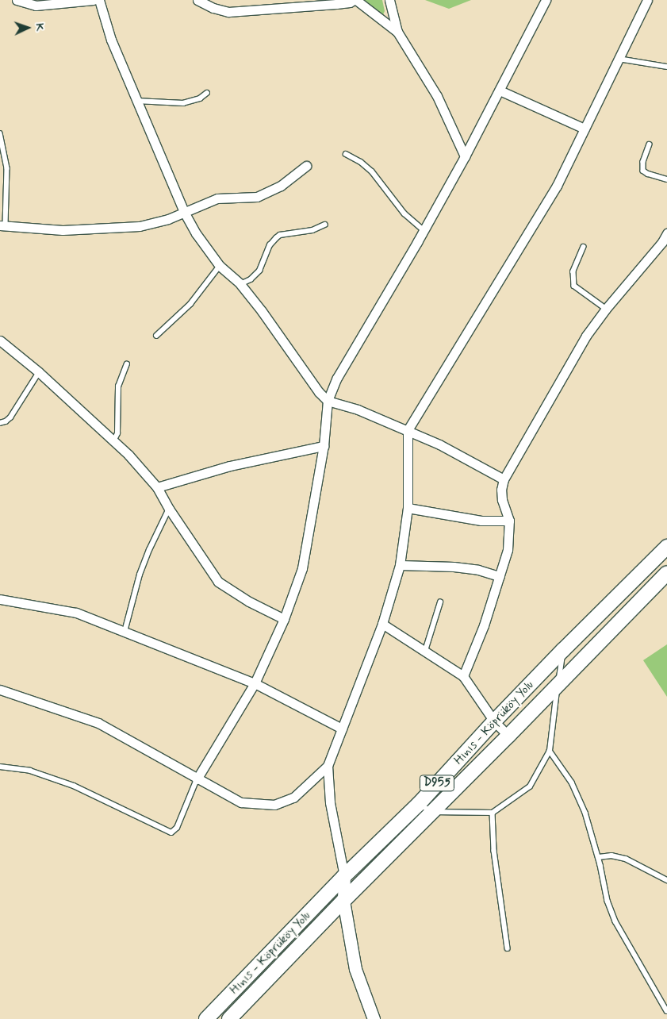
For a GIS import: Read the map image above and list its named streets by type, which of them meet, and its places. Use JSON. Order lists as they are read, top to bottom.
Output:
{
  "streets": {
    "main road": ["Hınıs - Köprüköy Yolu", "D955"]
  },
  "north": "right"
}
